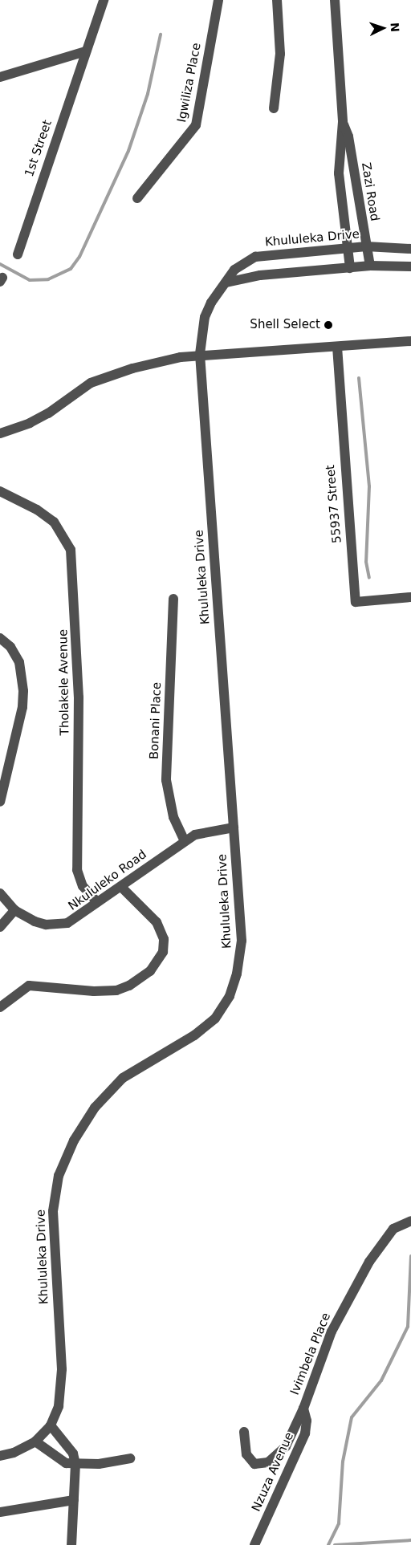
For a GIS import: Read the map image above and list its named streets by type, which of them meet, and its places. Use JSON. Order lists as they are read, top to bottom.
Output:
{
  "streets": {
    "street": [
      "Igwiliza Place",
      "1st Street",
      "Zazi Road",
      "Khululeka Drive",
      "55937 Street",
      "Tholakele Avenue",
      "Bonani Place",
      "Nkululeko Road",
      "Ivimbela Place",
      "Nzuza Avenue"
    ]
  },
  "crossings": [
    ["Zazi Road", "Khululeka Drive"],
    ["Khululeka Drive", "Nkululeko Road"],
    ["Tholakele Avenue", "Nkululeko Road"],
    ["Bonani Place", "Nkululeko Road"],
    ["Ivimbela Place", "Nzuza Avenue"]
  ],
  "places": ["Shell Select"],
  "north": "right"
}
